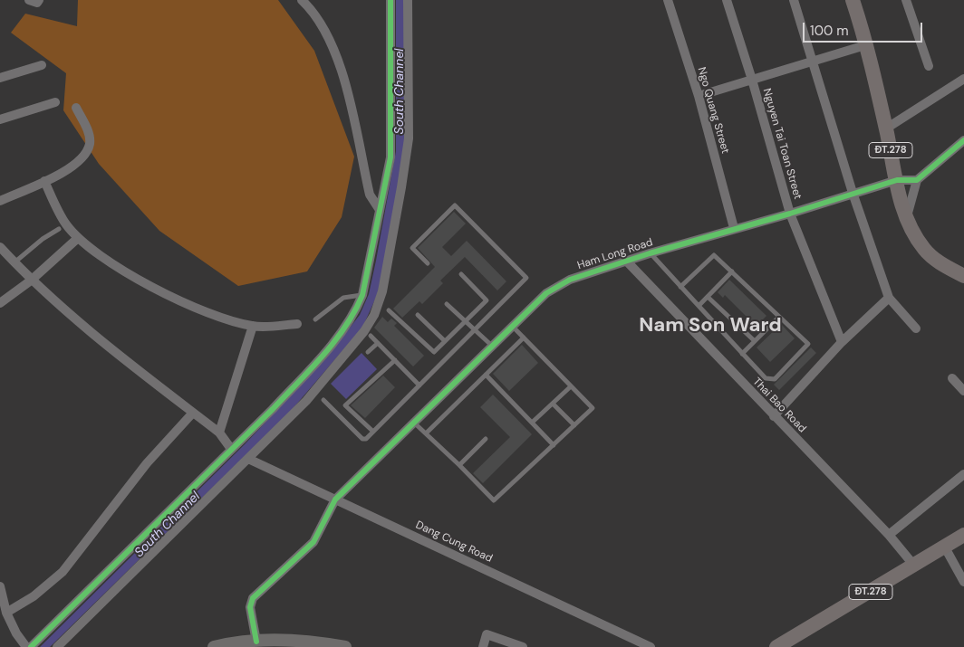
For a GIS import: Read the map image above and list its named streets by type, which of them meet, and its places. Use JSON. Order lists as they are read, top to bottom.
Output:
{
  "streets": {
    "main road": ["ĐT.278"],
    "street": [
      "Ngo Quang Street",
      "Nguyen Tai Toan Street",
      "Ham Long Road",
      "Thai Bao Road",
      "Dang Cung Road"
    ]
  },
  "crossings": [
    ["Ngo Quang Street", "Ham Long Road"],
    ["Nguyen Tai Toan Street", "Ham Long Road"],
    ["ĐT.278", "Ham Long Road"],
    ["ĐT.278", "Thai Bao Road"],
    ["Ham Long Road", "Thai Bao Road"],
    ["Ham Long Road", "Dang Cung Road"]
  ],
  "districts": ["Nam Son Ward"],
  "water": ["South Channel"],
  "scale_bar": "100 m"
}
